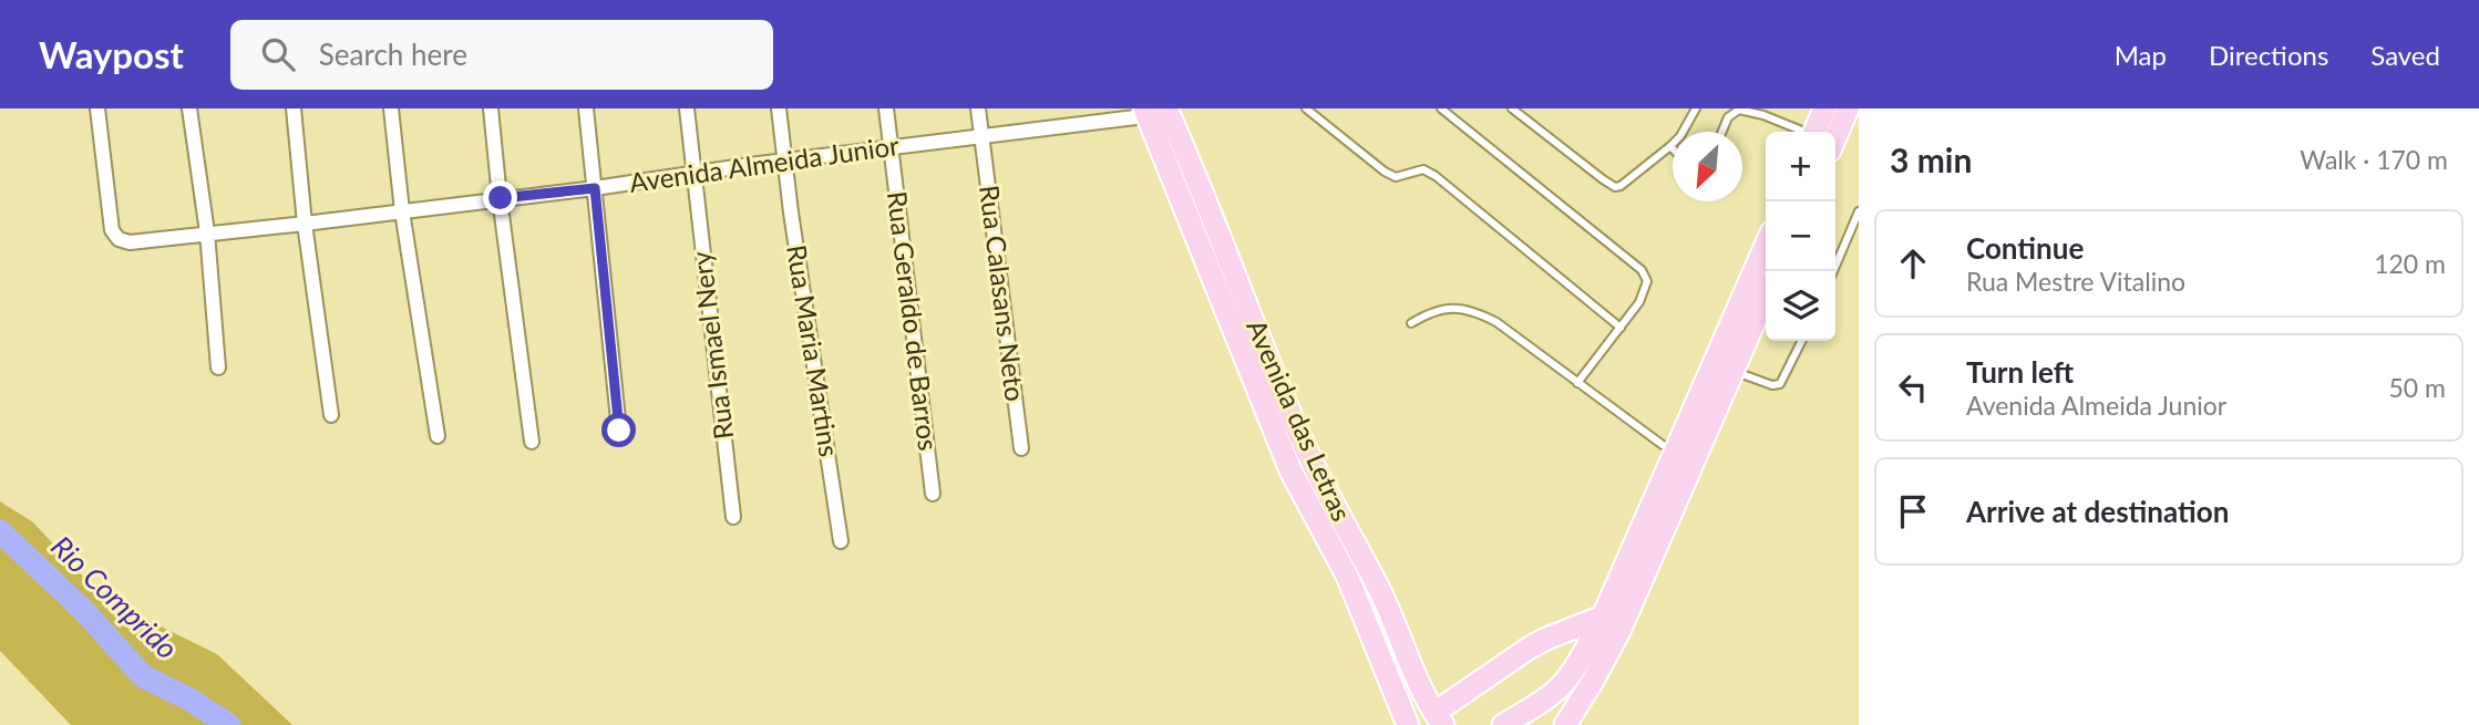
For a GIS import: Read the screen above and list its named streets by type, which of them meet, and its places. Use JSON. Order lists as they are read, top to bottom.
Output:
{
  "streets": {
    "main road": ["Avenida das Letras"],
    "street": [
      "Avenida Almeida Junior",
      "Rua Calasans Neto",
      "Rua Geraldo de Barros",
      "Rua Ismael Nery",
      "Rua Maria Martins"
    ]
  },
  "crossings": [
    ["Avenida Almeida Junior", "Rua Calasans Neto"],
    ["Avenida Almeida Junior", "Rua Geraldo de Barros"],
    ["Avenida Almeida Junior", "Rua Ismael Nery"],
    ["Avenida Almeida Junior", "Rua Maria Martins"],
    ["Avenida Almeida Junior", "Avenida das Letras"]
  ],
  "water": ["Rio Comprido"],
  "north": "bottom left",
  "page": {
    "header": "Waypost",
    "search": "Search here",
    "nav": ["Map", "Directions", "Saved"],
    "heading": ["3 min", "Walk · 170 m"],
    "map_buttons": ["+", "−"],
    "list": [
      ["Continue", "Rua Mestre Vitalino", "120 m"],
      ["Turn left", "Avenida Almeida Junior", "50 m"],
      "Arrive at destination"
    ]
  }
}
